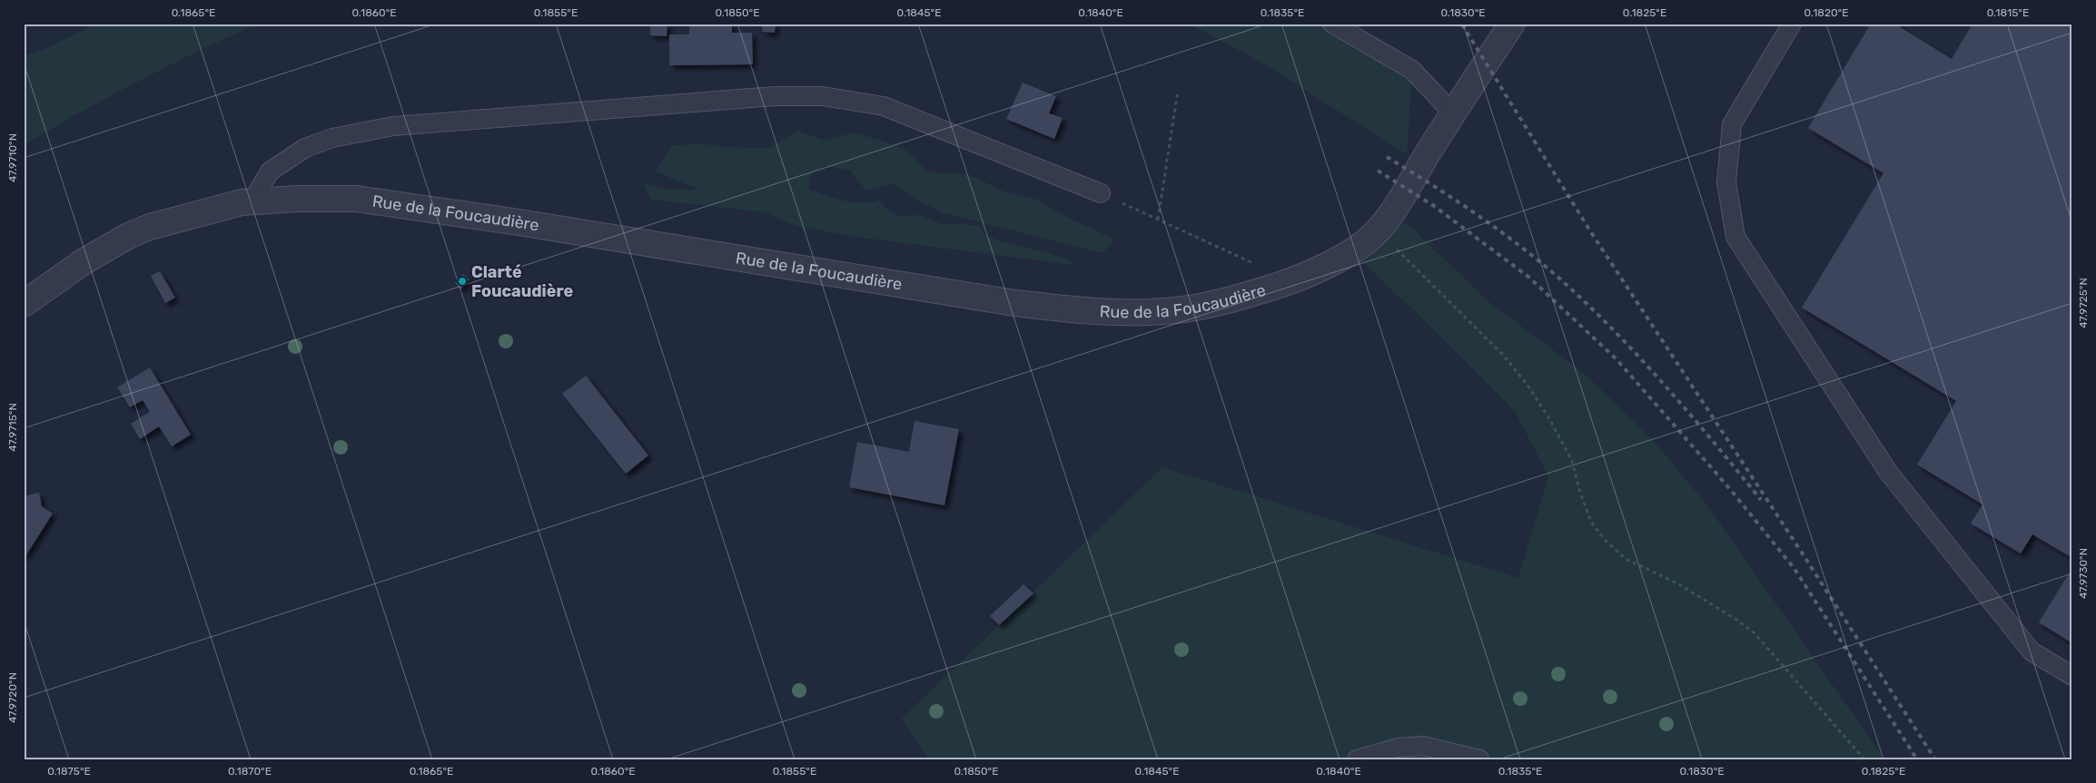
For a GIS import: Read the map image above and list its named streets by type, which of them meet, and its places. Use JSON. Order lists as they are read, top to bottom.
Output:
{
  "streets": {
    "street": ["Rue de la Foucaudière"]
  },
  "places": ["Clarté Foucaudière"],
  "coordinates": [
    "0.1865°E",
    "0.1860°E",
    "0.1855°E",
    "0.1850°E",
    "0.1845°E",
    "0.1840°E",
    "0.1835°E",
    "0.1830°E",
    "0.1825°E",
    "0.1820°E",
    "0.1815°E",
    "47.9710°N",
    "47.9725°N",
    "47.9715°N",
    "47.9730°N",
    "47.9720°N",
    "0.1875°E",
    "0.1870°E"
  ]
}
